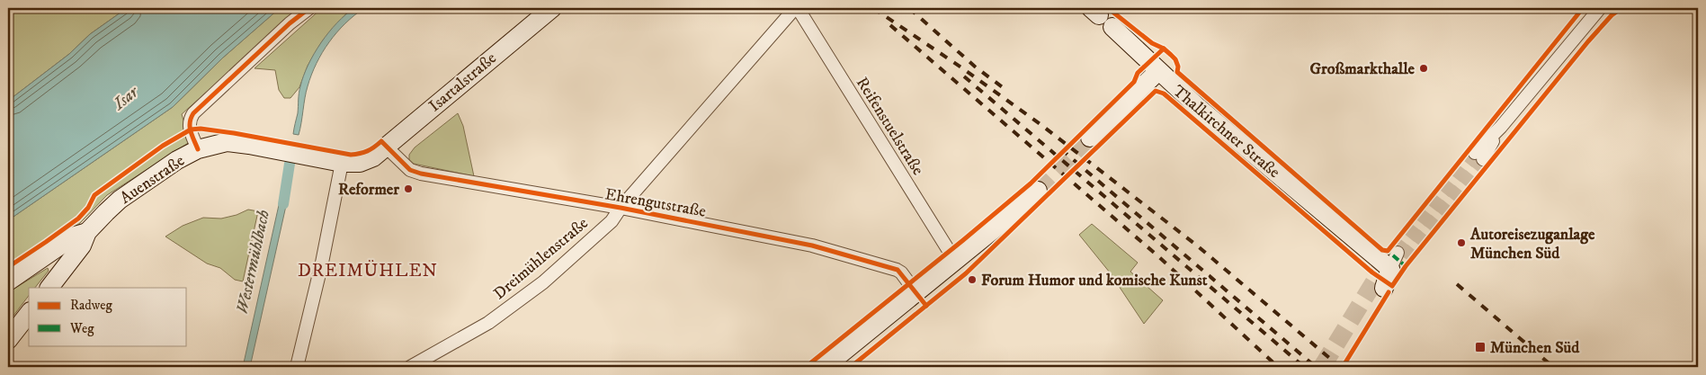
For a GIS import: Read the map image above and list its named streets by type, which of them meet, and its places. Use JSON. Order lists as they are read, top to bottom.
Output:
{
  "streets": {
    "street": [
      "Isartalstraße",
      "Reifenstuelstraße",
      "Thalkirchner Straße",
      "Auenstraße",
      "Ehrengutstraße",
      "Dreimühlenstraße"
    ]
  },
  "crossings": [
    ["Isartalstraße", "Auenstraße"],
    ["Isartalstraße", "Ehrengutstraße"],
    ["Reifenstuelstraße", "Dreimühlenstraße"],
    ["Auenstraße", "Ehrengutstraße"],
    ["Ehrengutstraße", "Dreimühlenstraße"]
  ],
  "districts": ["DREIMÜHLEN"],
  "water": ["Isar", "Westermühlbach"],
  "places": {
    "other": [
      "Großmarkthalle",
      "Reformer",
      "Autoreisezuganlage München Süd",
      "Forum Humor und komische Kunst"
    ],
    "transit": ["München Süd"]
  },
  "legend": ["Radweg", "Weg"]
}
